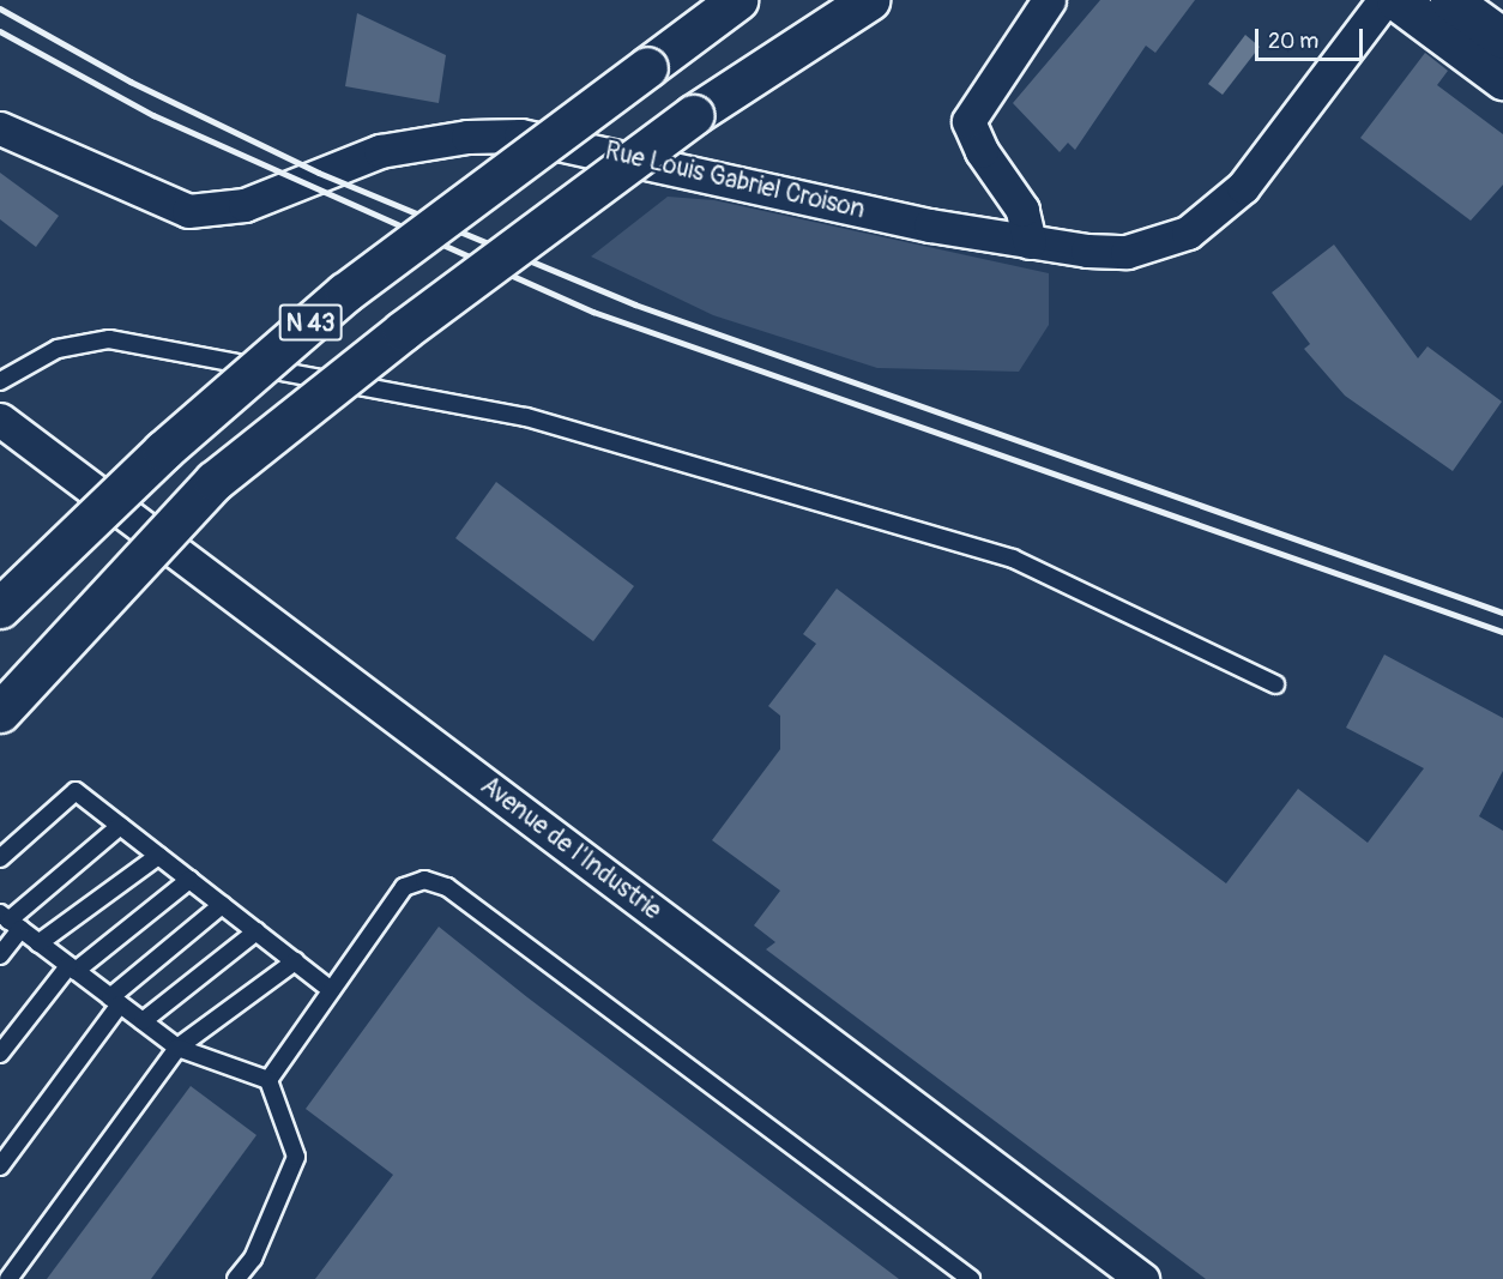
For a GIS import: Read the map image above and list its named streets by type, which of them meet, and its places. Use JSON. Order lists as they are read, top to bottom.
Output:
{
  "streets": {
    "main road": ["N 43"],
    "street": ["Rue Louis Gabriel Croison", "Avenue de l'Industrie"]
  },
  "scale_bar": "20 m"
}
